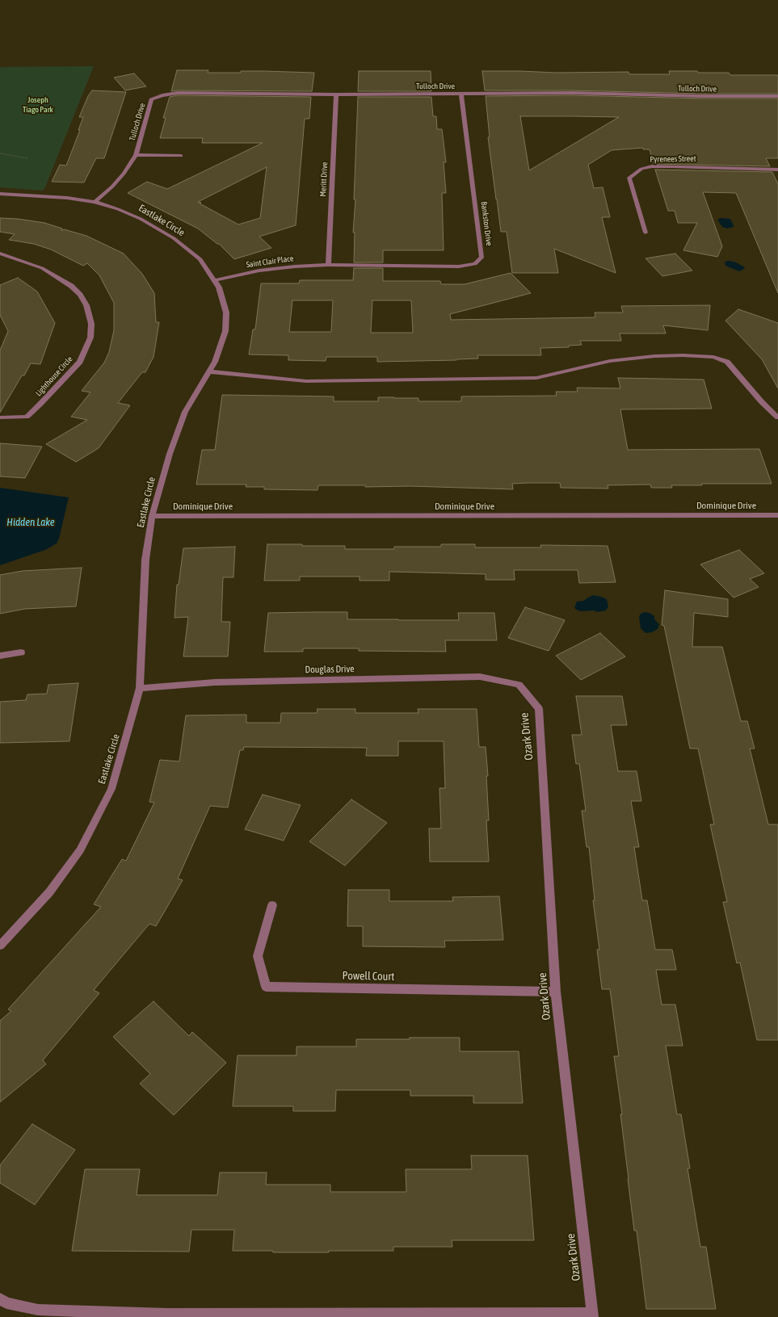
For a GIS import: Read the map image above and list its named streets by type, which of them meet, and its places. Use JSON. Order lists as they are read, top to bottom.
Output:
{
  "streets": {
    "street": [
      "Tulloch Drive",
      "Pyrenees Street",
      "Meritt Drive",
      "Eastlake Circle",
      "Bankston Drive",
      "Saint Clair Place",
      "Lighthouse Circle",
      "Dominique Drive",
      "Douglas Drive",
      "Ozark Drive",
      "Powell Court"
    ]
  },
  "crossings": [
    ["Tulloch Drive", "Meritt Drive"],
    ["Tulloch Drive", "Bankston Drive"],
    ["Meritt Drive", "Bankston Drive"],
    ["Meritt Drive", "Saint Clair Place"],
    ["Eastlake Circle", "Saint Clair Place"],
    ["Eastlake Circle", "Dominique Drive"],
    ["Eastlake Circle", "Douglas Drive"],
    ["Bankston Drive", "Saint Clair Place"],
    ["Douglas Drive", "Ozark Drive"],
    ["Ozark Drive", "Powell Court"]
  ],
  "water": ["Hidden Lake"],
  "parks": ["Joseph Tiago Park"]
}
